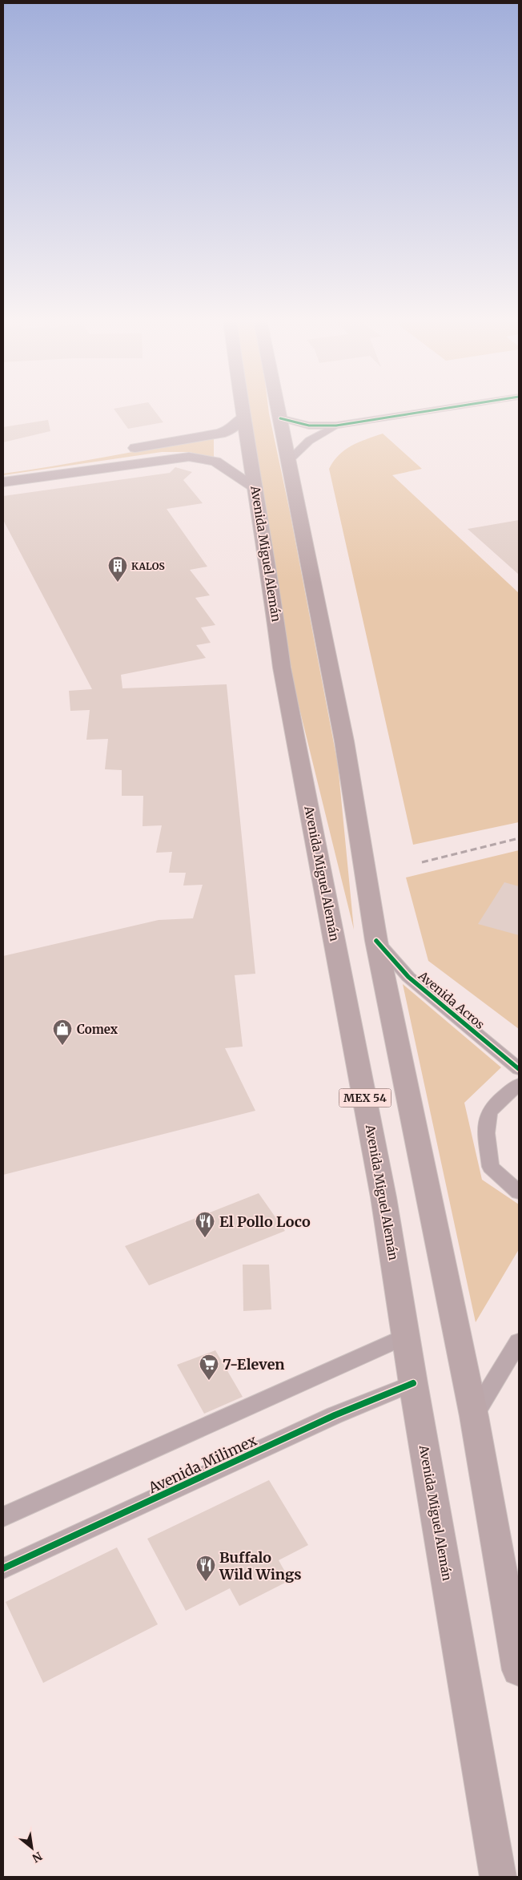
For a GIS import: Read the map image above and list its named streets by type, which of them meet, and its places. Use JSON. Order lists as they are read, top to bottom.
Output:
{
  "streets": {
    "highway": ["Avenida Miguel Alemán", "MEX 54"],
    "street": ["Avenida Acros", "Avenida Milimex"]
  },
  "crossings": [
    ["Avenida Miguel Alemán", "Avenida Milimex"],
    ["Avenida Acros", "MEX 54"]
  ],
  "places": {
    "building": ["KALOS"],
    "shop": ["Comex"],
    "restaurant": ["El Pollo Loco", "Buffalo Wild Wings"],
    "supermarket": ["7-Eleven"]
  },
  "north": "bottom right"
}
